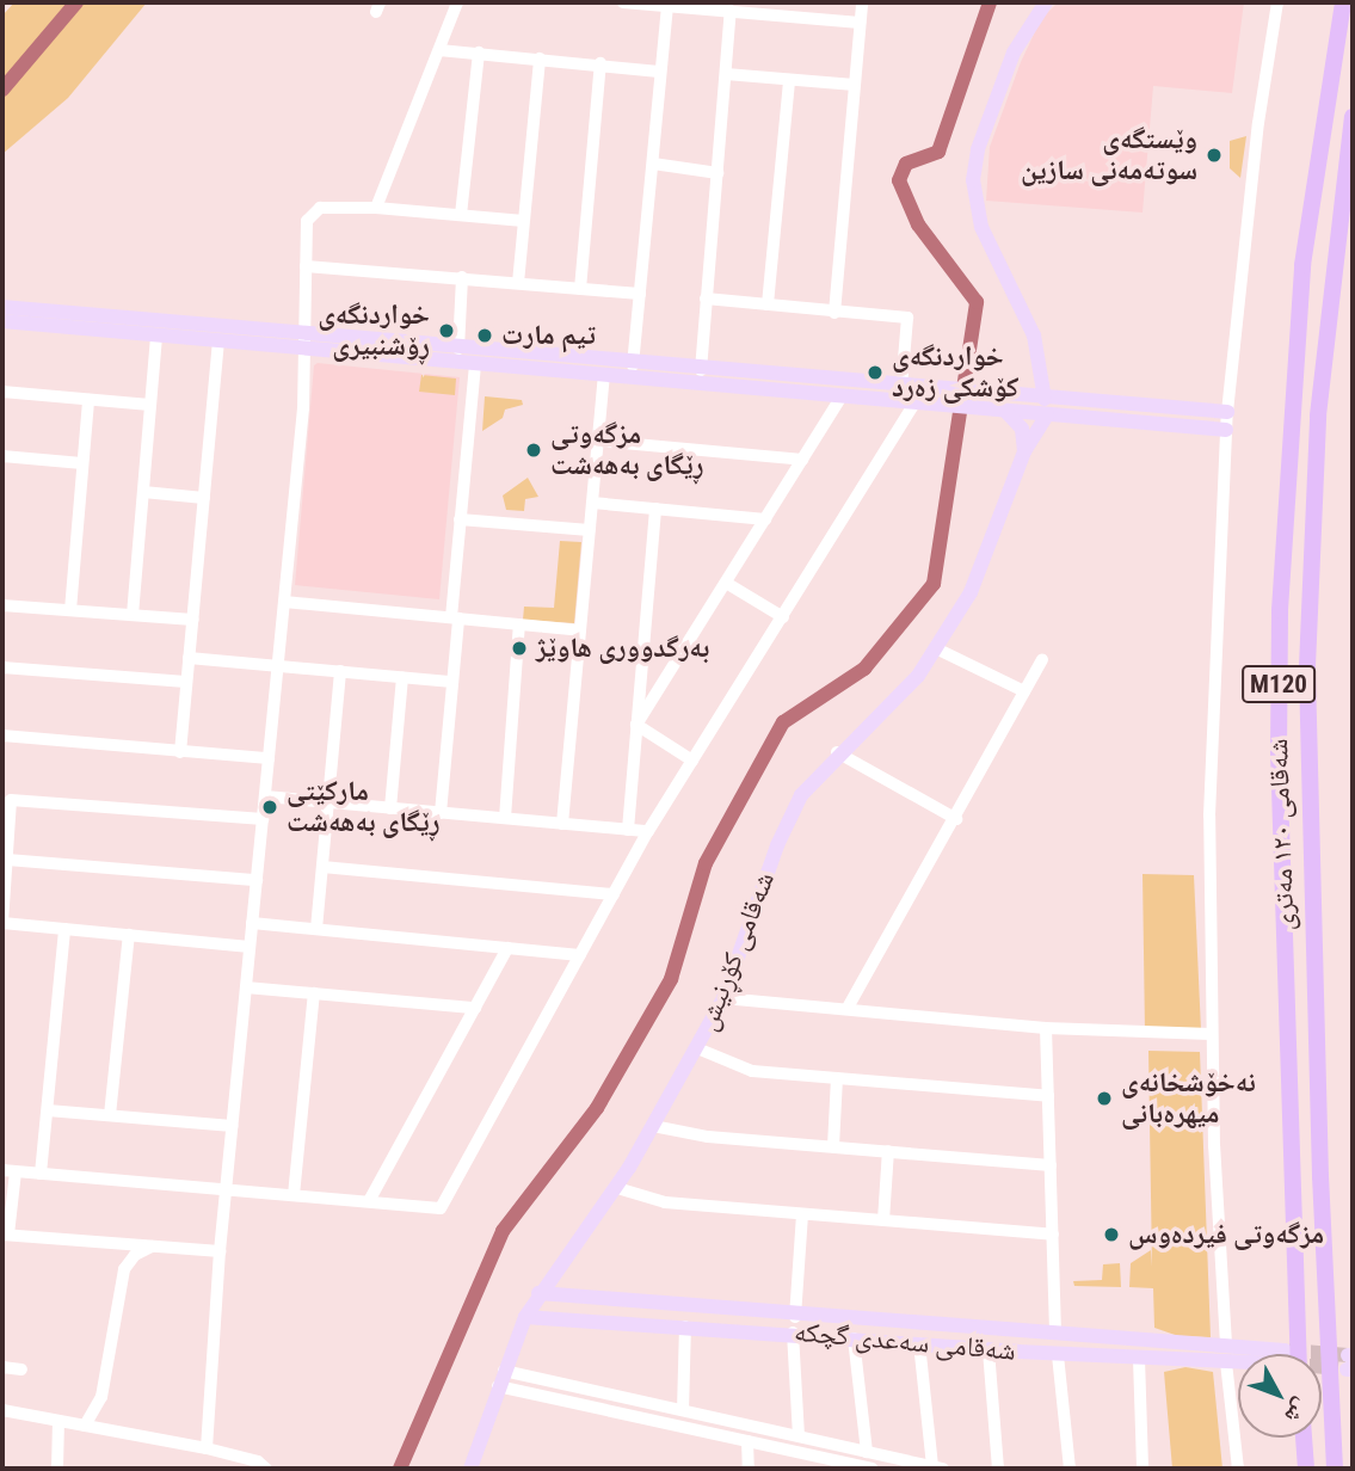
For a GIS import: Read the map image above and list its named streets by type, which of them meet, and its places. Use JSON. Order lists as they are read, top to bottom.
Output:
{
  "streets": {
    "highway": ["M120", "شەقامی ١٢٠ مەتری"],
    "main road": ["شەقامی کۆڕنیش", "شەقامی سەعدی گچکە"]
  },
  "crossings": [
    ["شەقامی کۆڕنیش", "شەقامی سەعدی گچکە"]
  ],
  "places": [
    "وێستگەی سوتەمەنی سازین",
    "خواردنگەی ڕۆشنبیری",
    "تیم مارت",
    "خواردنگەی کۆشکی زەرد",
    "مزگەوتی ڕێگای بەھەشت",
    "بەرگدووری هاوێژ",
    "مارکێتی ڕێگای بەهەشت",
    "نەخۆشخانەی میهرەبانی",
    "مزگەوتی فیردەوس"
  ],
  "north": "bottom right"
}
